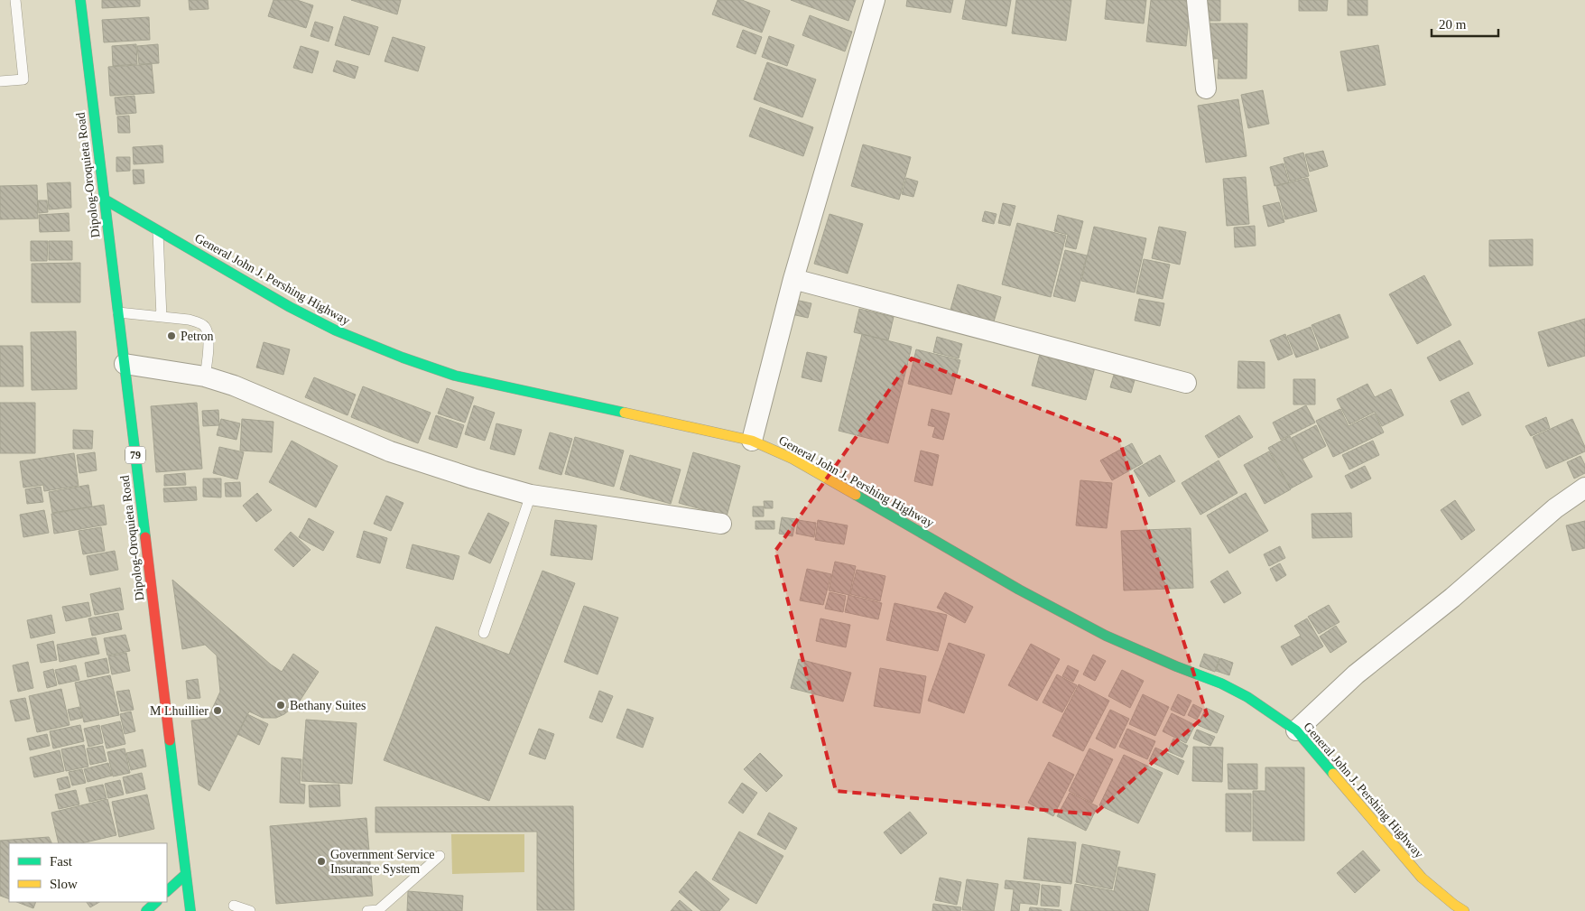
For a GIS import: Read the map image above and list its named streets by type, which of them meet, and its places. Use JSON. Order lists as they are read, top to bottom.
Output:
{
  "streets": {
    "main road": ["Dipolog-Oroquieta Road", "General John J. Pershing Highway", "79"]
  },
  "crossings": [
    ["Dipolog-Oroquieta Road", "General John J. Pershing Highway"]
  ],
  "places": [
    "Petron",
    "Bethany Suites",
    "M Lhuillier",
    "Government Service Insurance System"
  ],
  "legend": ["Fast", "Slow"],
  "scale_bar": "20 m"
}
